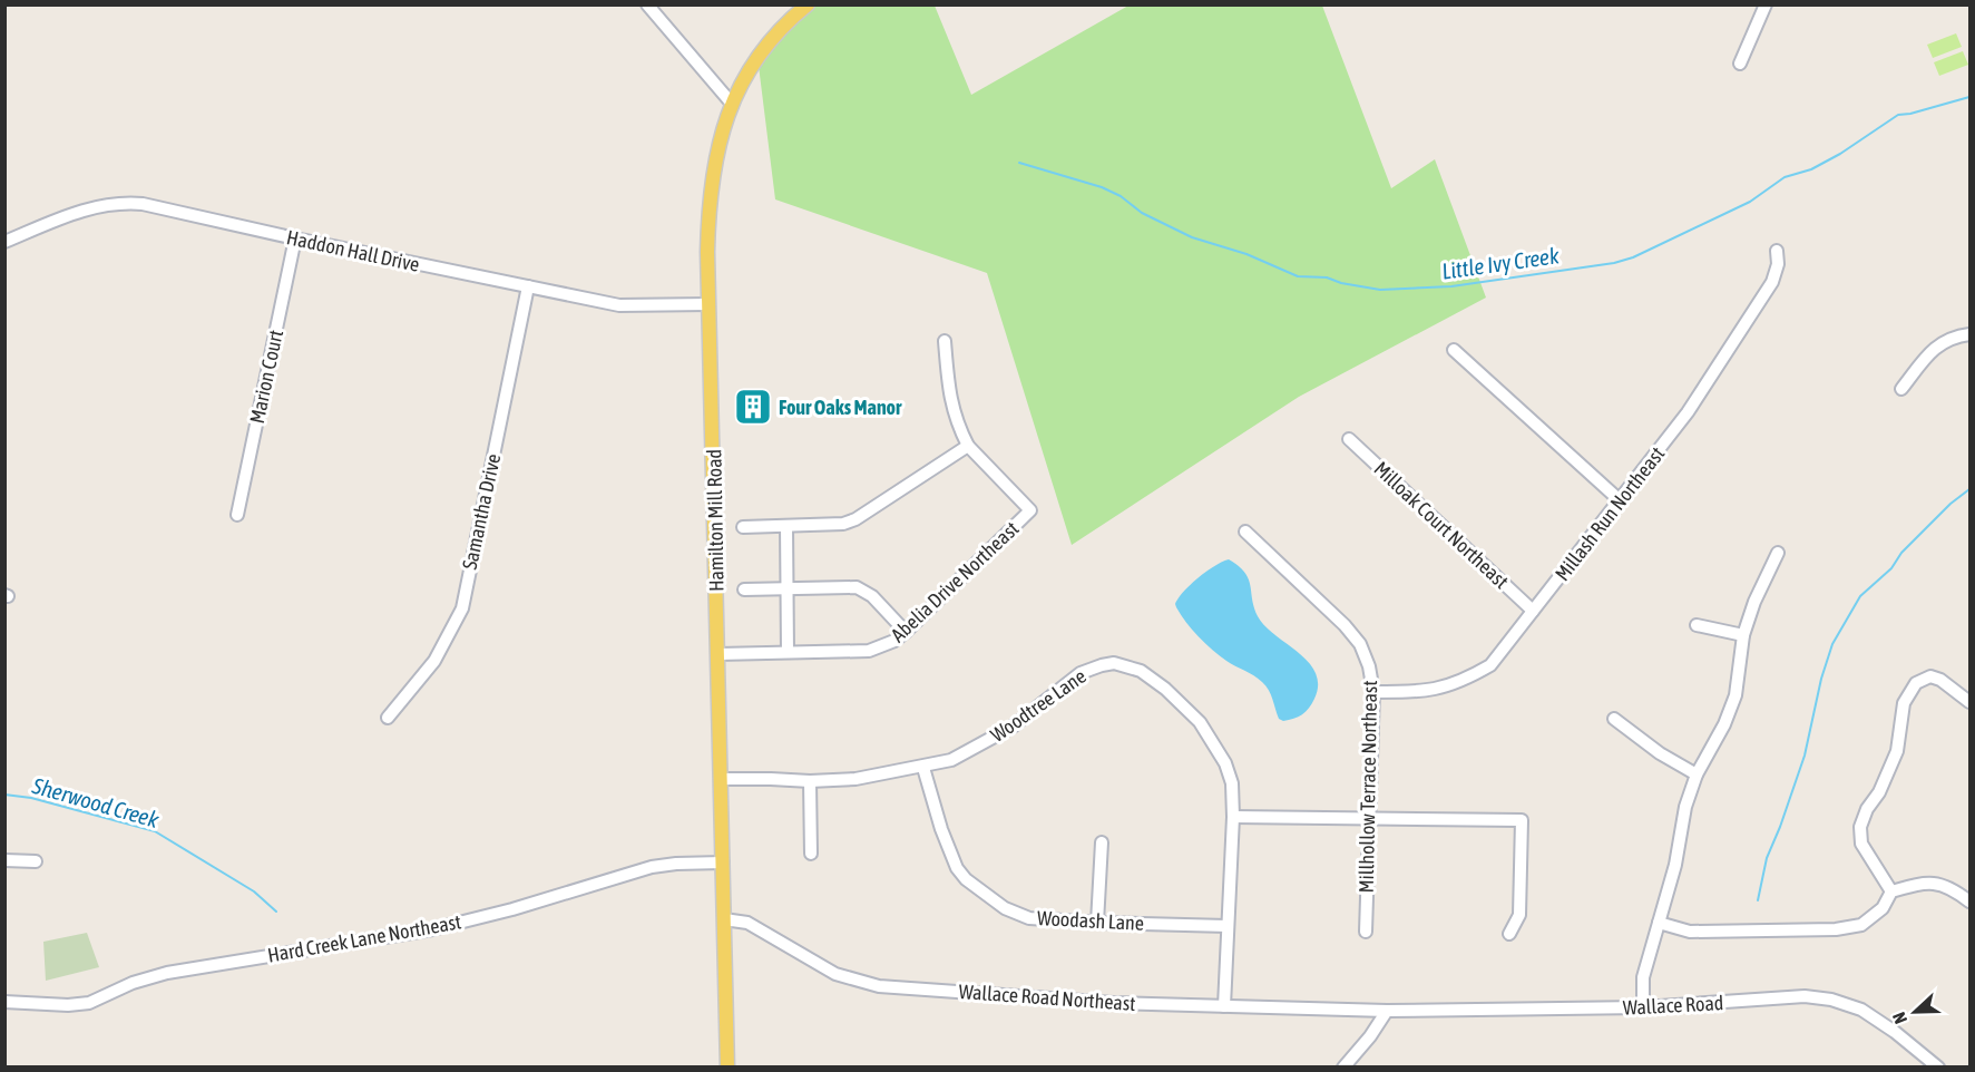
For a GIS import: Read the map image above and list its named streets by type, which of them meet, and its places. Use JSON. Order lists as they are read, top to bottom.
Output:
{
  "streets": {
    "main road": ["Hamilton Mill Road"],
    "street": [
      "Haddon Hall Drive",
      "Marion Court",
      "Samantha Drive",
      "Millash Run Northeast",
      "Milloak Court Northeast",
      "Abelia Drive Northeast",
      "Woodtree Lane",
      "Millhollow Terrace Northeast",
      "Woodash Lane",
      "Hard Creek Lane Northeast",
      "Wallace Road Northeast",
      "Wallace Road"
    ]
  },
  "crossings": [
    ["Haddon Hall Drive", "Marion Court"],
    ["Haddon Hall Drive", "Samantha Drive"],
    ["Haddon Hall Drive", "Hamilton Mill Road"],
    ["Millash Run Northeast", "Milloak Court Northeast"],
    ["Millash Run Northeast", "Millhollow Terrace Northeast"],
    ["Hamilton Mill Road", "Abelia Drive Northeast"],
    ["Hamilton Mill Road", "Woodtree Lane"],
    ["Hamilton Mill Road", "Hard Creek Lane Northeast"],
    ["Hamilton Mill Road", "Wallace Road Northeast"],
    ["Woodtree Lane", "Woodash Lane"],
    ["Woodtree Lane", "Wallace Road Northeast"],
    ["Wallace Road Northeast", "Wallace Road"]
  ],
  "water": ["Little Ivy Creek", "Sherwood Creek"],
  "places": {
    "building": ["Four Oaks Manor"]
  },
  "north": "left"
}
